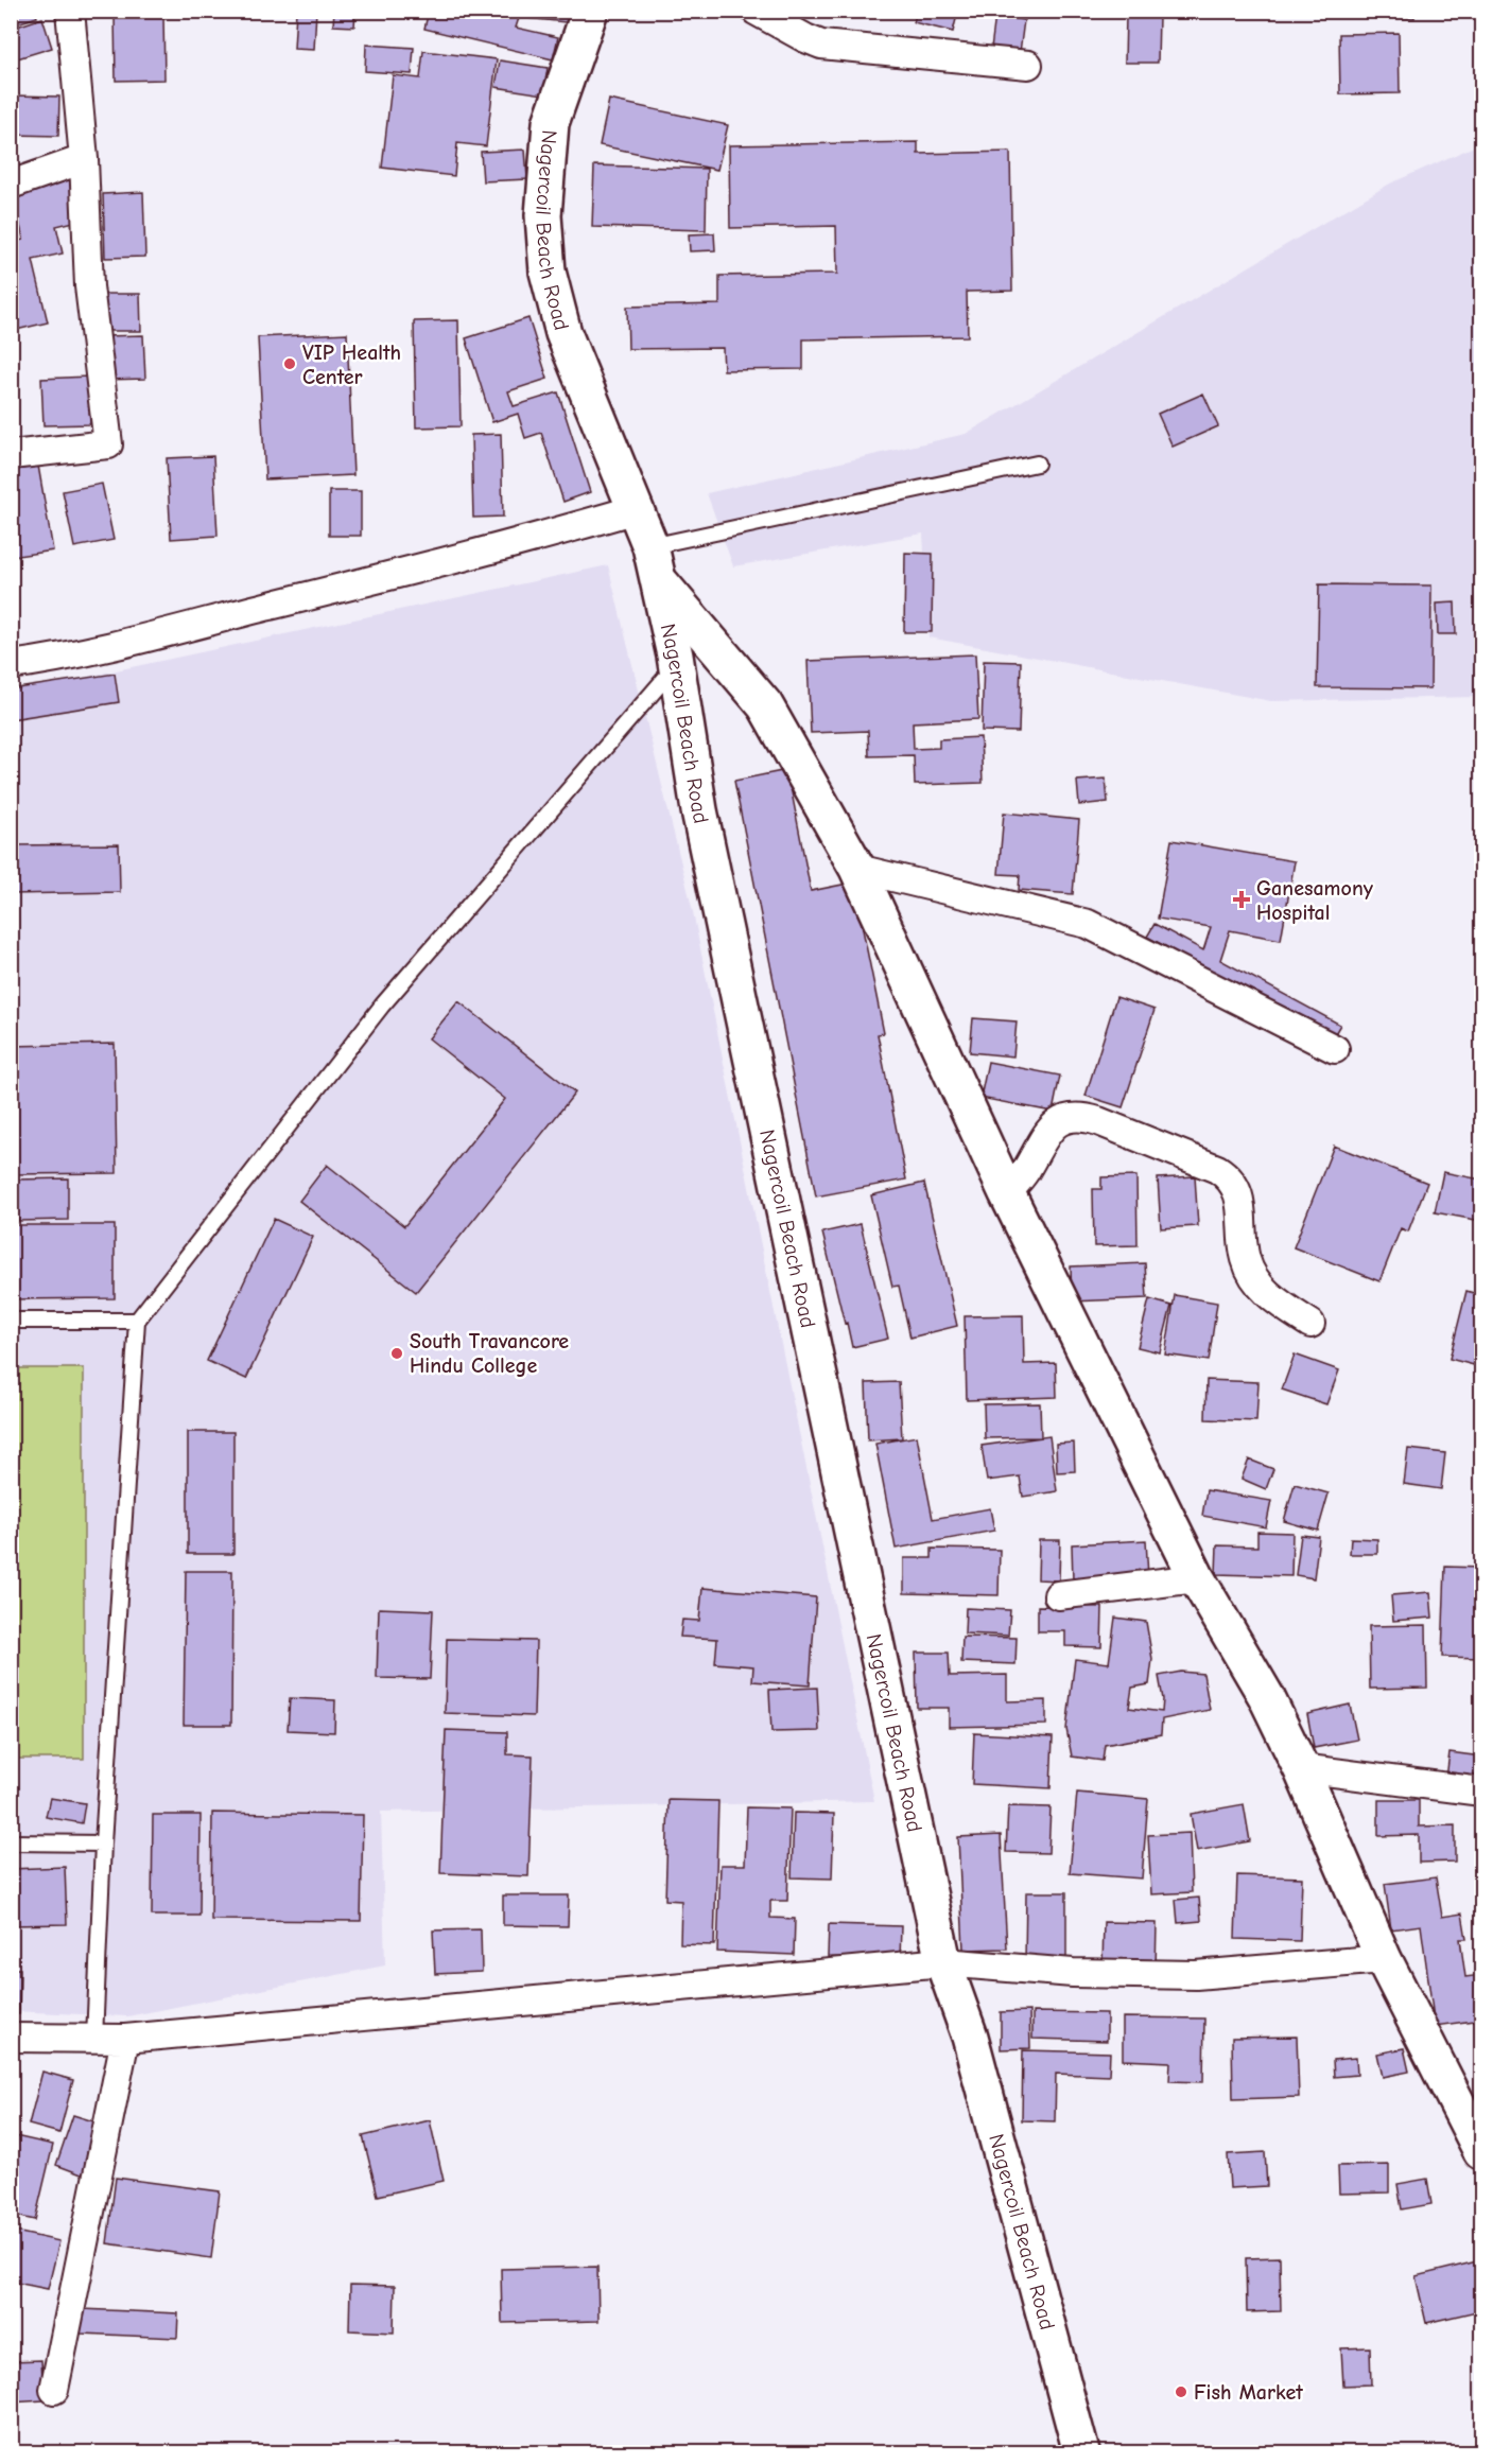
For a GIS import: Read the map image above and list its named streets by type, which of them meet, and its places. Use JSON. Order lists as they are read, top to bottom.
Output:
{
  "streets": {
    "main road": ["Nagercoil Beach Road"]
  },
  "places": {
    "other": ["VIP Health Center", "South Travancore Hindu College", "Fish Market"],
    "health": ["Ganesamony Hospital"]
  }
}
